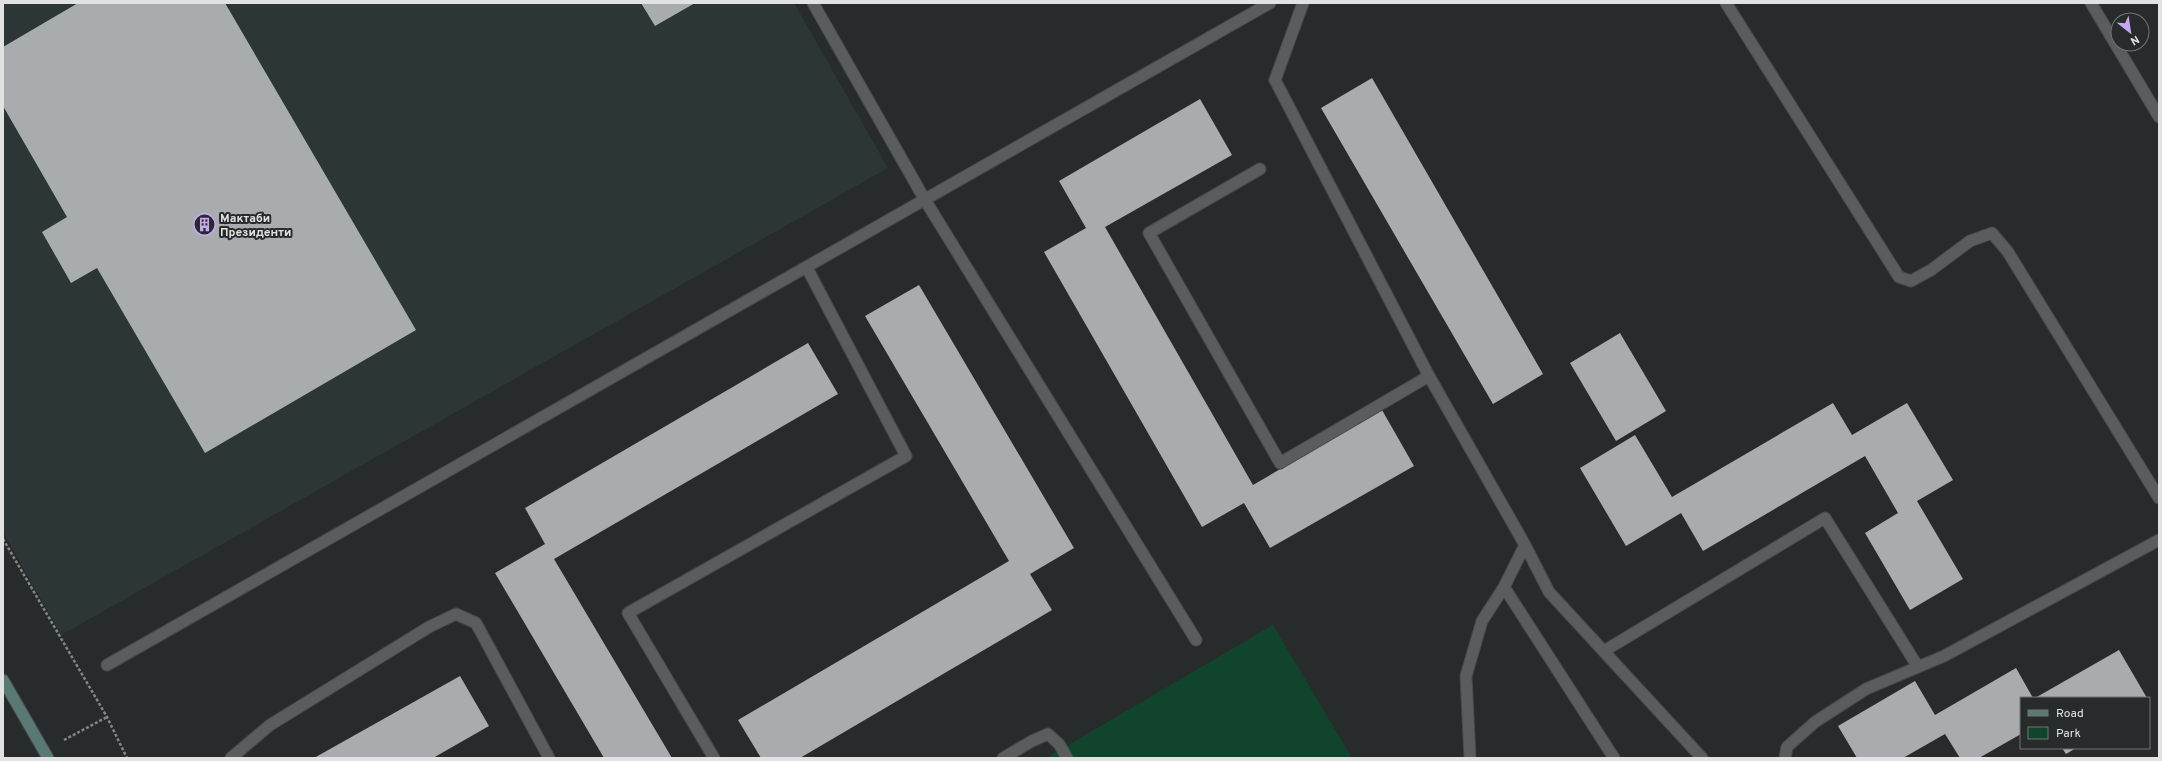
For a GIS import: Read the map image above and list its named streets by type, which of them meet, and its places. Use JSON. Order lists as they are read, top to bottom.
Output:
{
  "places": {
    "building": ["Мактаби Президенти"]
  },
  "legend": ["Road", "Park"],
  "north": "bottom right"
}
